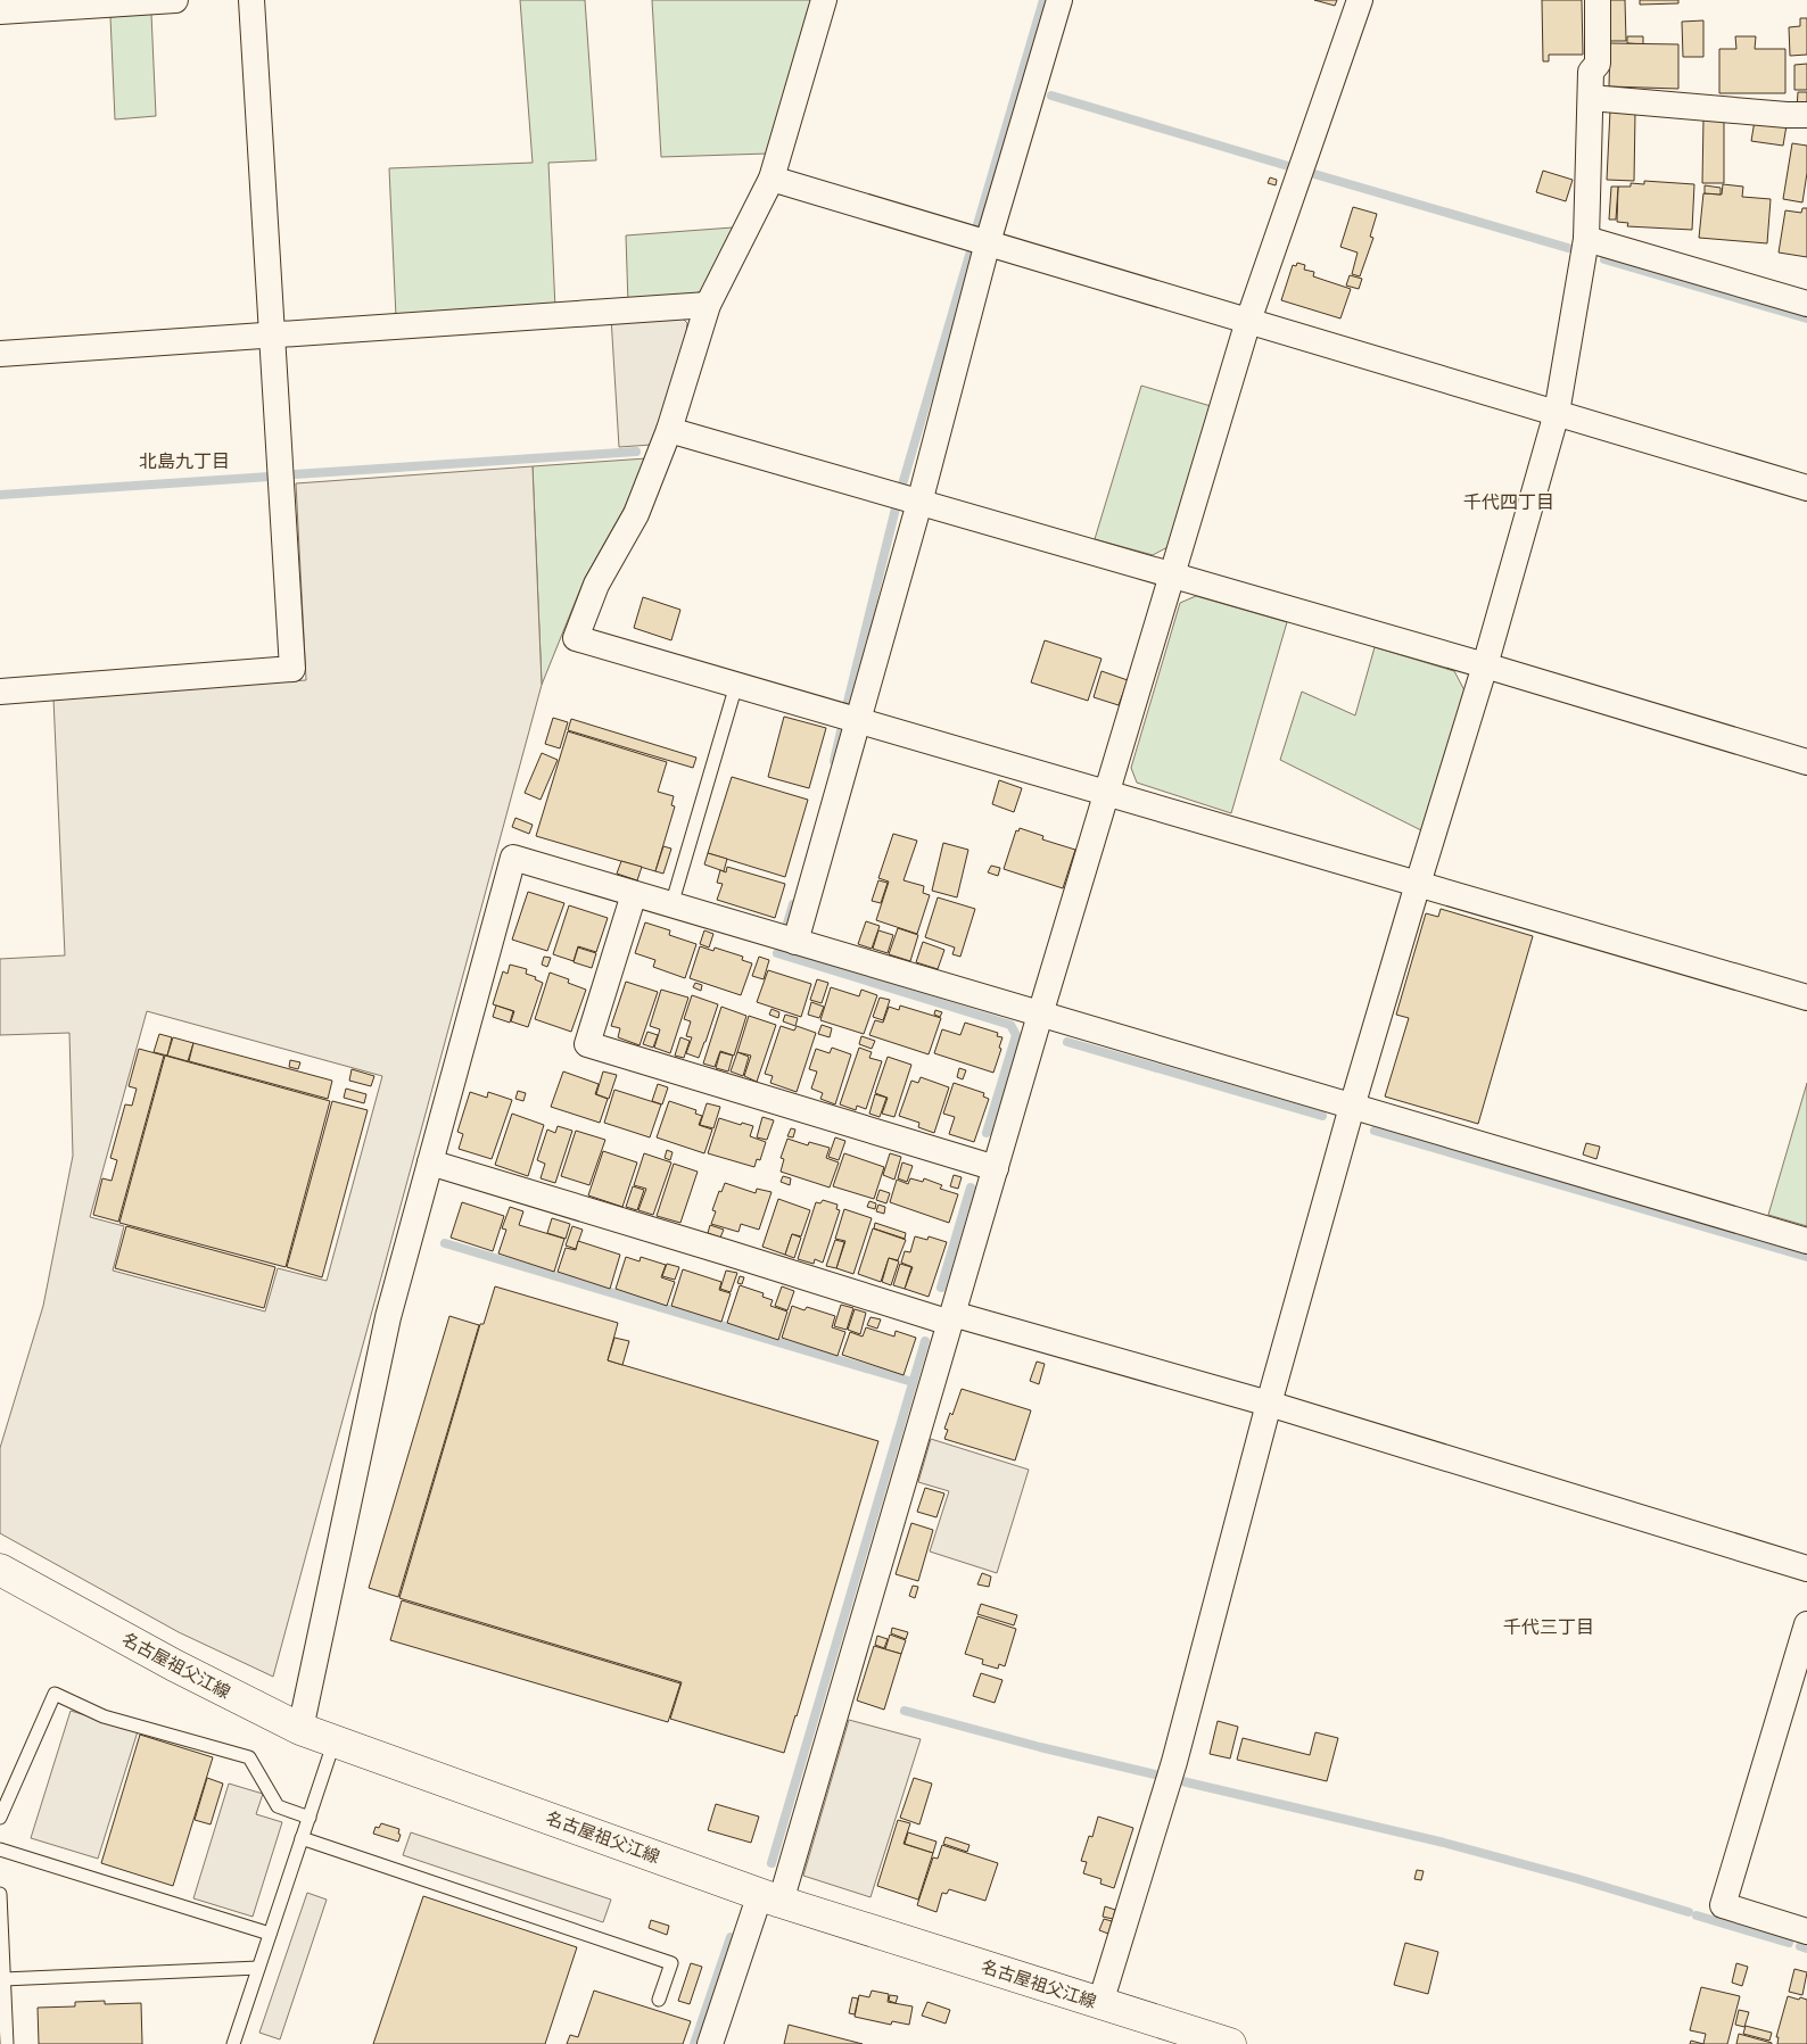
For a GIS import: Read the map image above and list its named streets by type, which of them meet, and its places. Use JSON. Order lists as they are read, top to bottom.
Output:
{
  "streets": {
    "main road": ["名古屋祖父江線"]
  },
  "districts": ["北島九丁目", "千代四丁目", "千代三丁目"]
}
